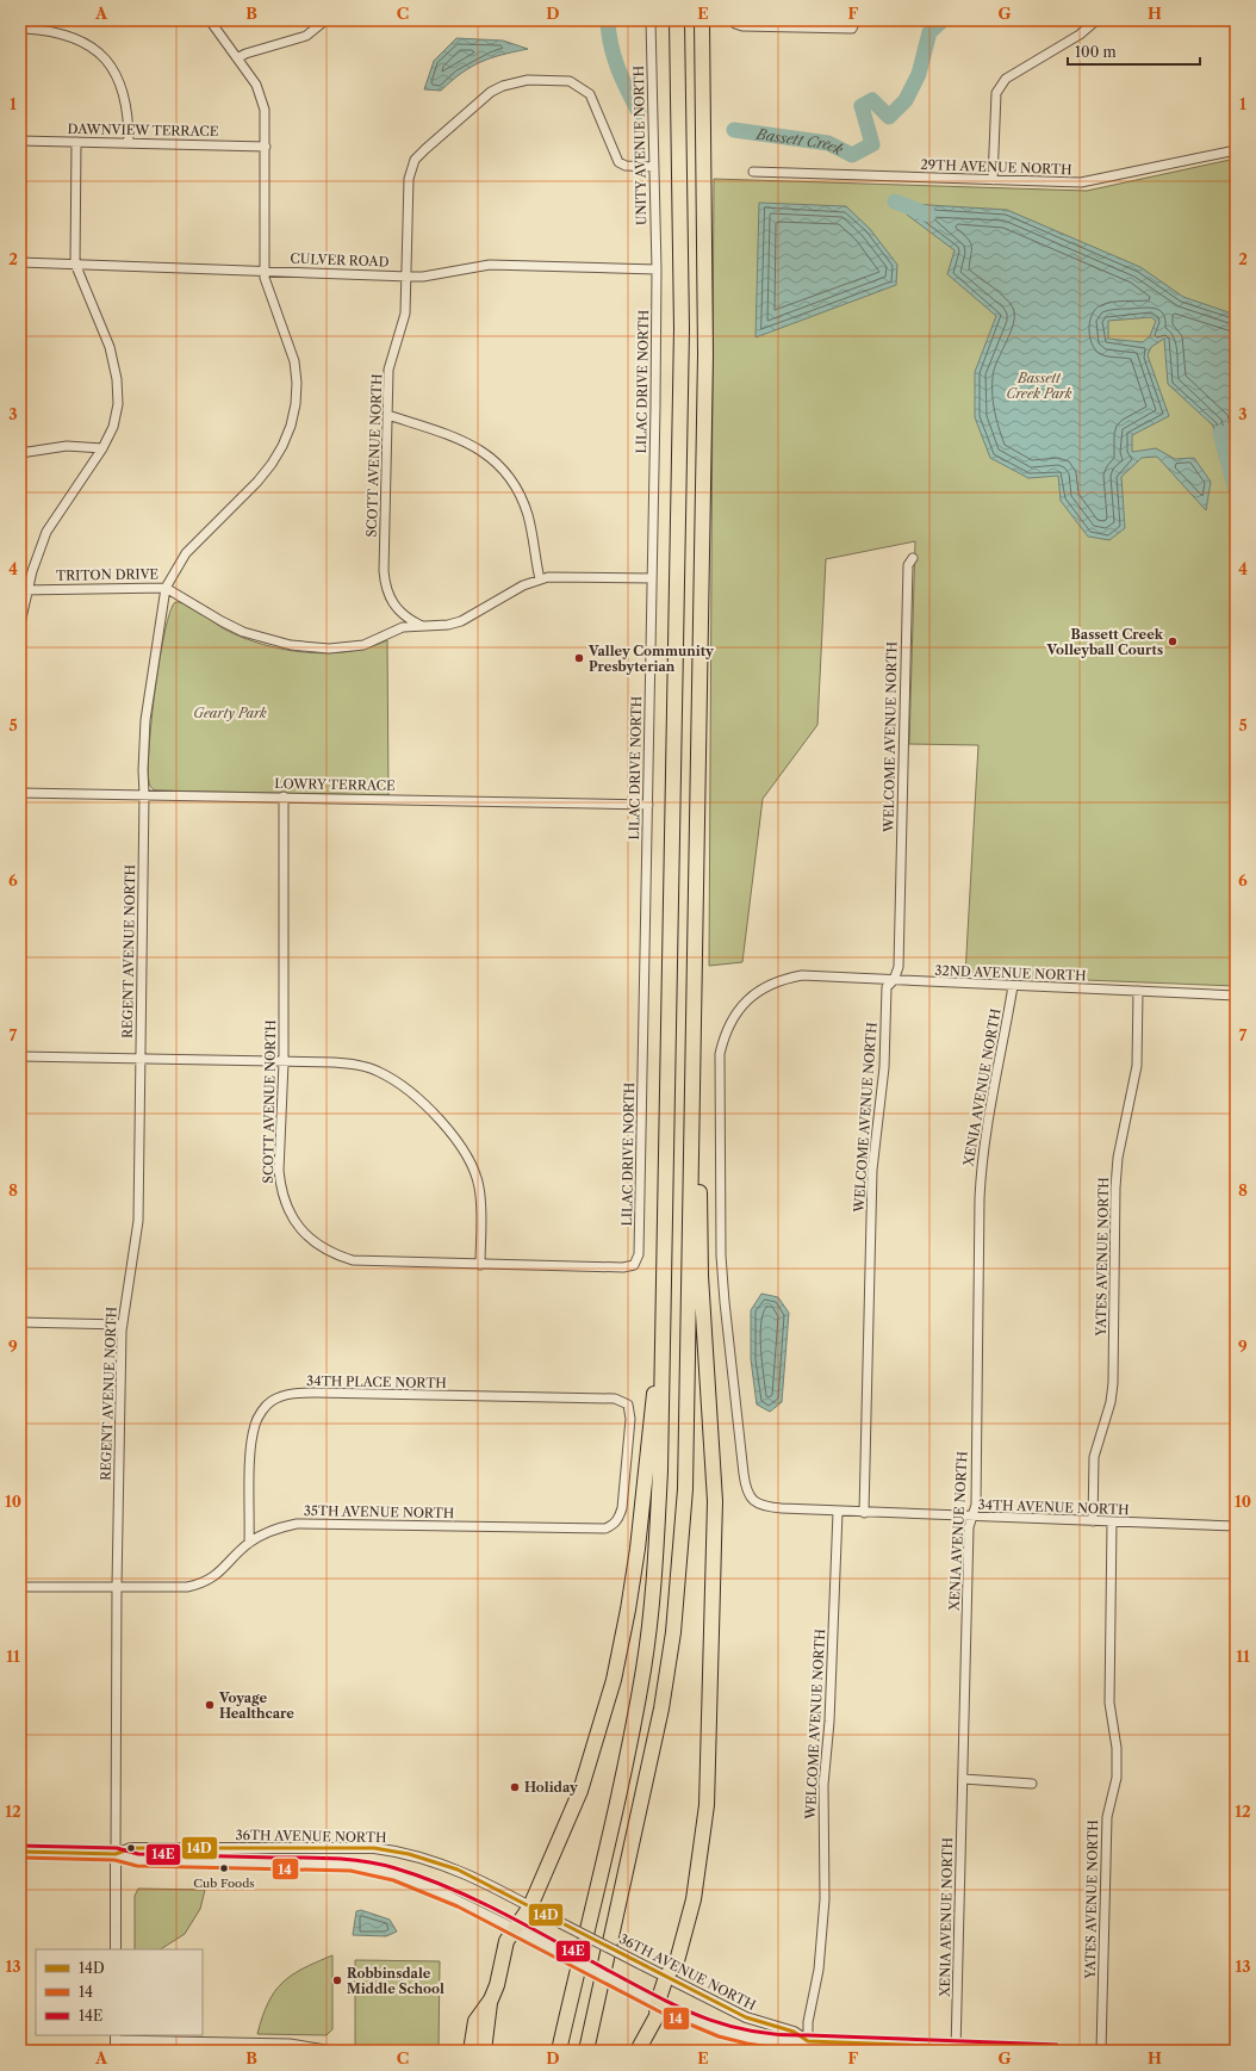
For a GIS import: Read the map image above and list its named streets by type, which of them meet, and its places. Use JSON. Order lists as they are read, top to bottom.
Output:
{
  "streets": {
    "street": [
      "DAWNVIEW TERRACE",
      "UNITY AVENUE NORTH",
      "29TH AVENUE NORTH",
      "CULVER ROAD",
      "LILAC DRIVE NORTH",
      "SCOTT AVENUE NORTH",
      "TRITON DRIVE",
      "WELCOME AVENUE NORTH",
      "LOWRY TERRACE",
      "REGENT AVENUE NORTH",
      "32ND AVENUE NORTH",
      "XENIA AVENUE NORTH",
      "YATES AVENUE NORTH",
      "34TH PLACE NORTH",
      "34TH AVENUE NORTH",
      "35TH AVENUE NORTH",
      "36TH AVENUE NORTH"
    ]
  },
  "crossings": [
    ["DAWNVIEW TERRACE", "REGENT AVENUE NORTH"],
    ["UNITY AVENUE NORTH", "CULVER ROAD"],
    ["UNITY AVENUE NORTH", "LILAC DRIVE NORTH"],
    ["UNITY AVENUE NORTH", "SCOTT AVENUE NORTH"],
    ["CULVER ROAD", "LILAC DRIVE NORTH"],
    ["CULVER ROAD", "SCOTT AVENUE NORTH"],
    ["CULVER ROAD", "REGENT AVENUE NORTH"],
    ["LILAC DRIVE NORTH", "SCOTT AVENUE NORTH"],
    ["LILAC DRIVE NORTH", "TRITON DRIVE"],
    ["LILAC DRIVE NORTH", "LOWRY TERRACE"],
    ["SCOTT AVENUE NORTH", "TRITON DRIVE"],
    ["SCOTT AVENUE NORTH", "LOWRY TERRACE"],
    ["TRITON DRIVE", "REGENT AVENUE NORTH"],
    ["WELCOME AVENUE NORTH", "32ND AVENUE NORTH"],
    ["WELCOME AVENUE NORTH", "34TH AVENUE NORTH"],
    ["WELCOME AVENUE NORTH", "36TH AVENUE NORTH"],
    ["LOWRY TERRACE", "REGENT AVENUE NORTH"],
    ["REGENT AVENUE NORTH", "35TH AVENUE NORTH"],
    ["REGENT AVENUE NORTH", "36TH AVENUE NORTH"],
    ["32ND AVENUE NORTH", "XENIA AVENUE NORTH"],
    ["32ND AVENUE NORTH", "YATES AVENUE NORTH"],
    ["32ND AVENUE NORTH", "34TH AVENUE NORTH"],
    ["XENIA AVENUE NORTH", "34TH AVENUE NORTH"],
    ["XENIA AVENUE NORTH", "36TH AVENUE NORTH"],
    ["YATES AVENUE NORTH", "34TH AVENUE NORTH"],
    ["34TH PLACE NORTH", "35TH AVENUE NORTH"]
  ],
  "water": ["Bassett Creek"],
  "parks": ["Bassett Creek Park", "Gearty Park"],
  "places": [
    "Bassett Creek Volleyball Courts",
    "Valley Community Presbyterian",
    "Voyage Healthcare",
    "Holiday",
    "Cub Foods",
    "Robbinsdale Middle School"
  ],
  "lines": ["transit line 14E", "transit line 14D", "transit line 14"],
  "legend": ["14D", "14", "14E"],
  "scale_bar": "100 m",
  "grid": {
    "columns": [
      "A",
      "B",
      "C",
      "D",
      "E",
      "F",
      "G",
      "H"
    ],
    "rows": [
      "1",
      "2",
      "3",
      "4",
      "5",
      "6",
      "7",
      "8",
      "9",
      "10",
      "11",
      "12",
      "13"
    ]
  }
}
